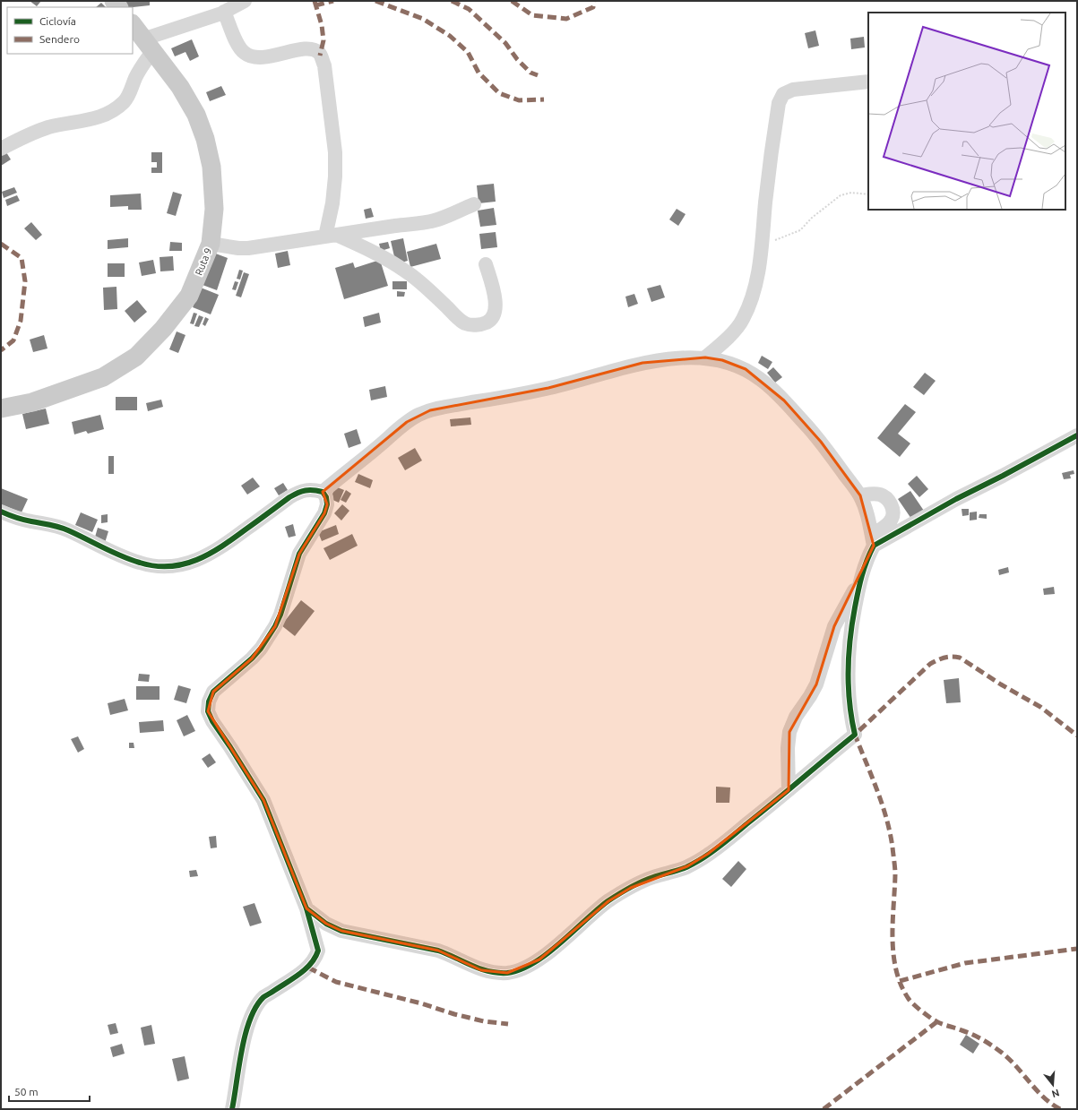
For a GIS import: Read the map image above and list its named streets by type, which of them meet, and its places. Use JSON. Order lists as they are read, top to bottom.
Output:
{
  "streets": {
    "main road": ["Ruta 9"]
  },
  "legend": ["Ciclovía", "Sendero"],
  "scale_bar": "50 m",
  "north": "bottom"
}
